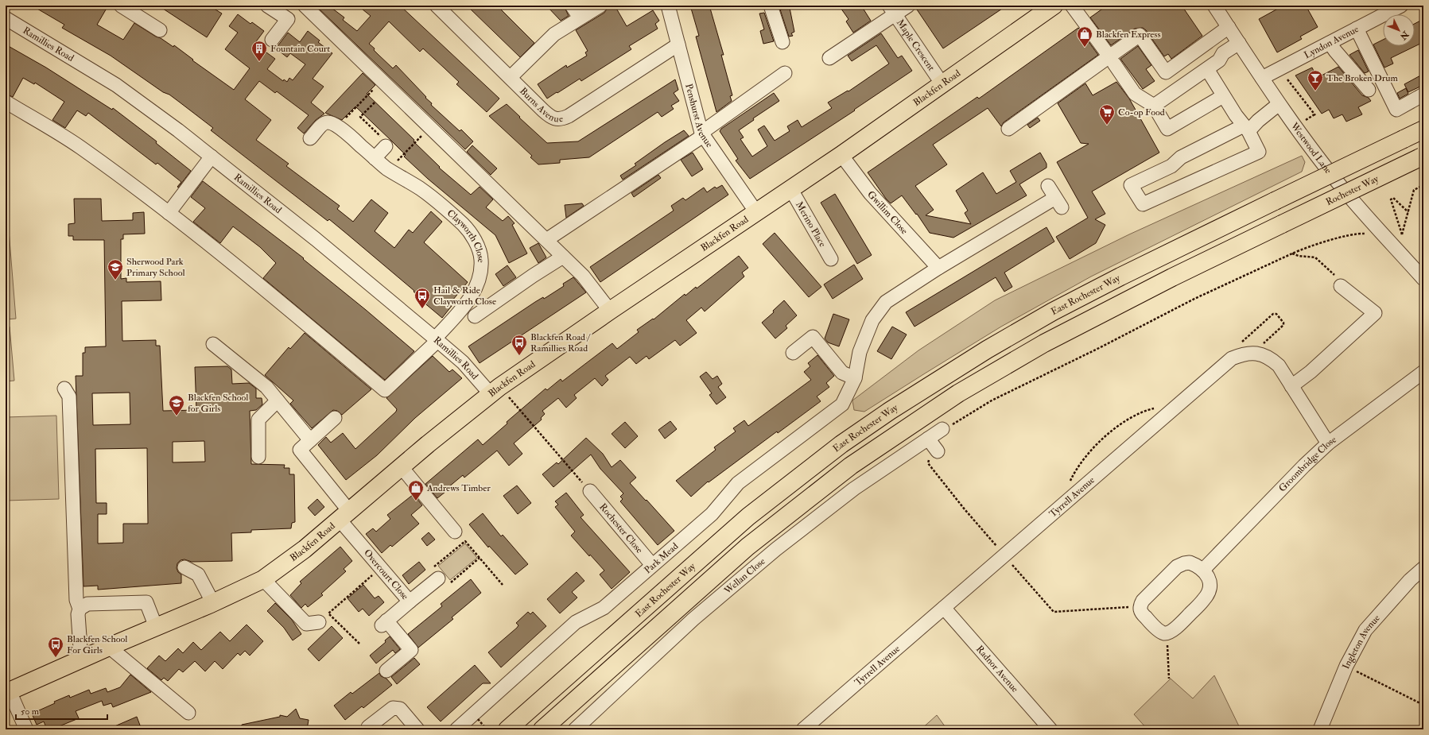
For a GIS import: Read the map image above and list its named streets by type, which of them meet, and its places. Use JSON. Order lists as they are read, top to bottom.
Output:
{
  "streets": {
    "main road": ["Blackfen Road", "Rochester Way", "East Rochester Way"],
    "street": [
      "Lyndon Avenue",
      "Ramillies Road",
      "Maple Crescent",
      "Burns Avenue",
      "Penshurst Avenue",
      "Westwood Lane",
      "Gwillim Close",
      "Merino Place",
      "Clayworth Close",
      "Groombridge Close",
      "Tyrrell Avenue",
      "Rochester Close",
      "Park Mead",
      "Overcourt Close",
      "Wellan Close",
      "Ingleton Avenue",
      "Radnor Avenue"
    ]
  },
  "crossings": [
    ["Lyndon Avenue", "Westwood Lane"],
    ["Ramillies Road", "Blackfen Road"],
    ["Ramillies Road", "Clayworth Close"],
    ["Maple Crescent", "Blackfen Road"],
    ["Blackfen Road", "Penshurst Avenue"],
    ["Blackfen Road", "Gwillim Close"],
    ["Blackfen Road", "Merino Place"],
    ["Blackfen Road", "Overcourt Close"],
    ["Burns Avenue", "Penshurst Avenue"],
    ["Groombridge Close", "Tyrrell Avenue"],
    ["Tyrrell Avenue", "Radnor Avenue"],
    ["Rochester Close", "Park Mead"]
  ],
  "places": {
    "shop": ["Blackfen Express", "Andrews Timber"],
    "building": ["Fountain Court"],
    "bar": ["The Broken Drum"],
    "supermarket": ["Co-op Food"],
    "school or university": ["Sherwood Park Primary School", "Blackfen School for Girls"],
    "bus stop": ["Hail & Ride Clayworth Close", "Blackfen Road / Ramillies Road", "Blackfen School For Girls"]
  },
  "scale_bar": "50 m",
  "north": "bottom right"
}
